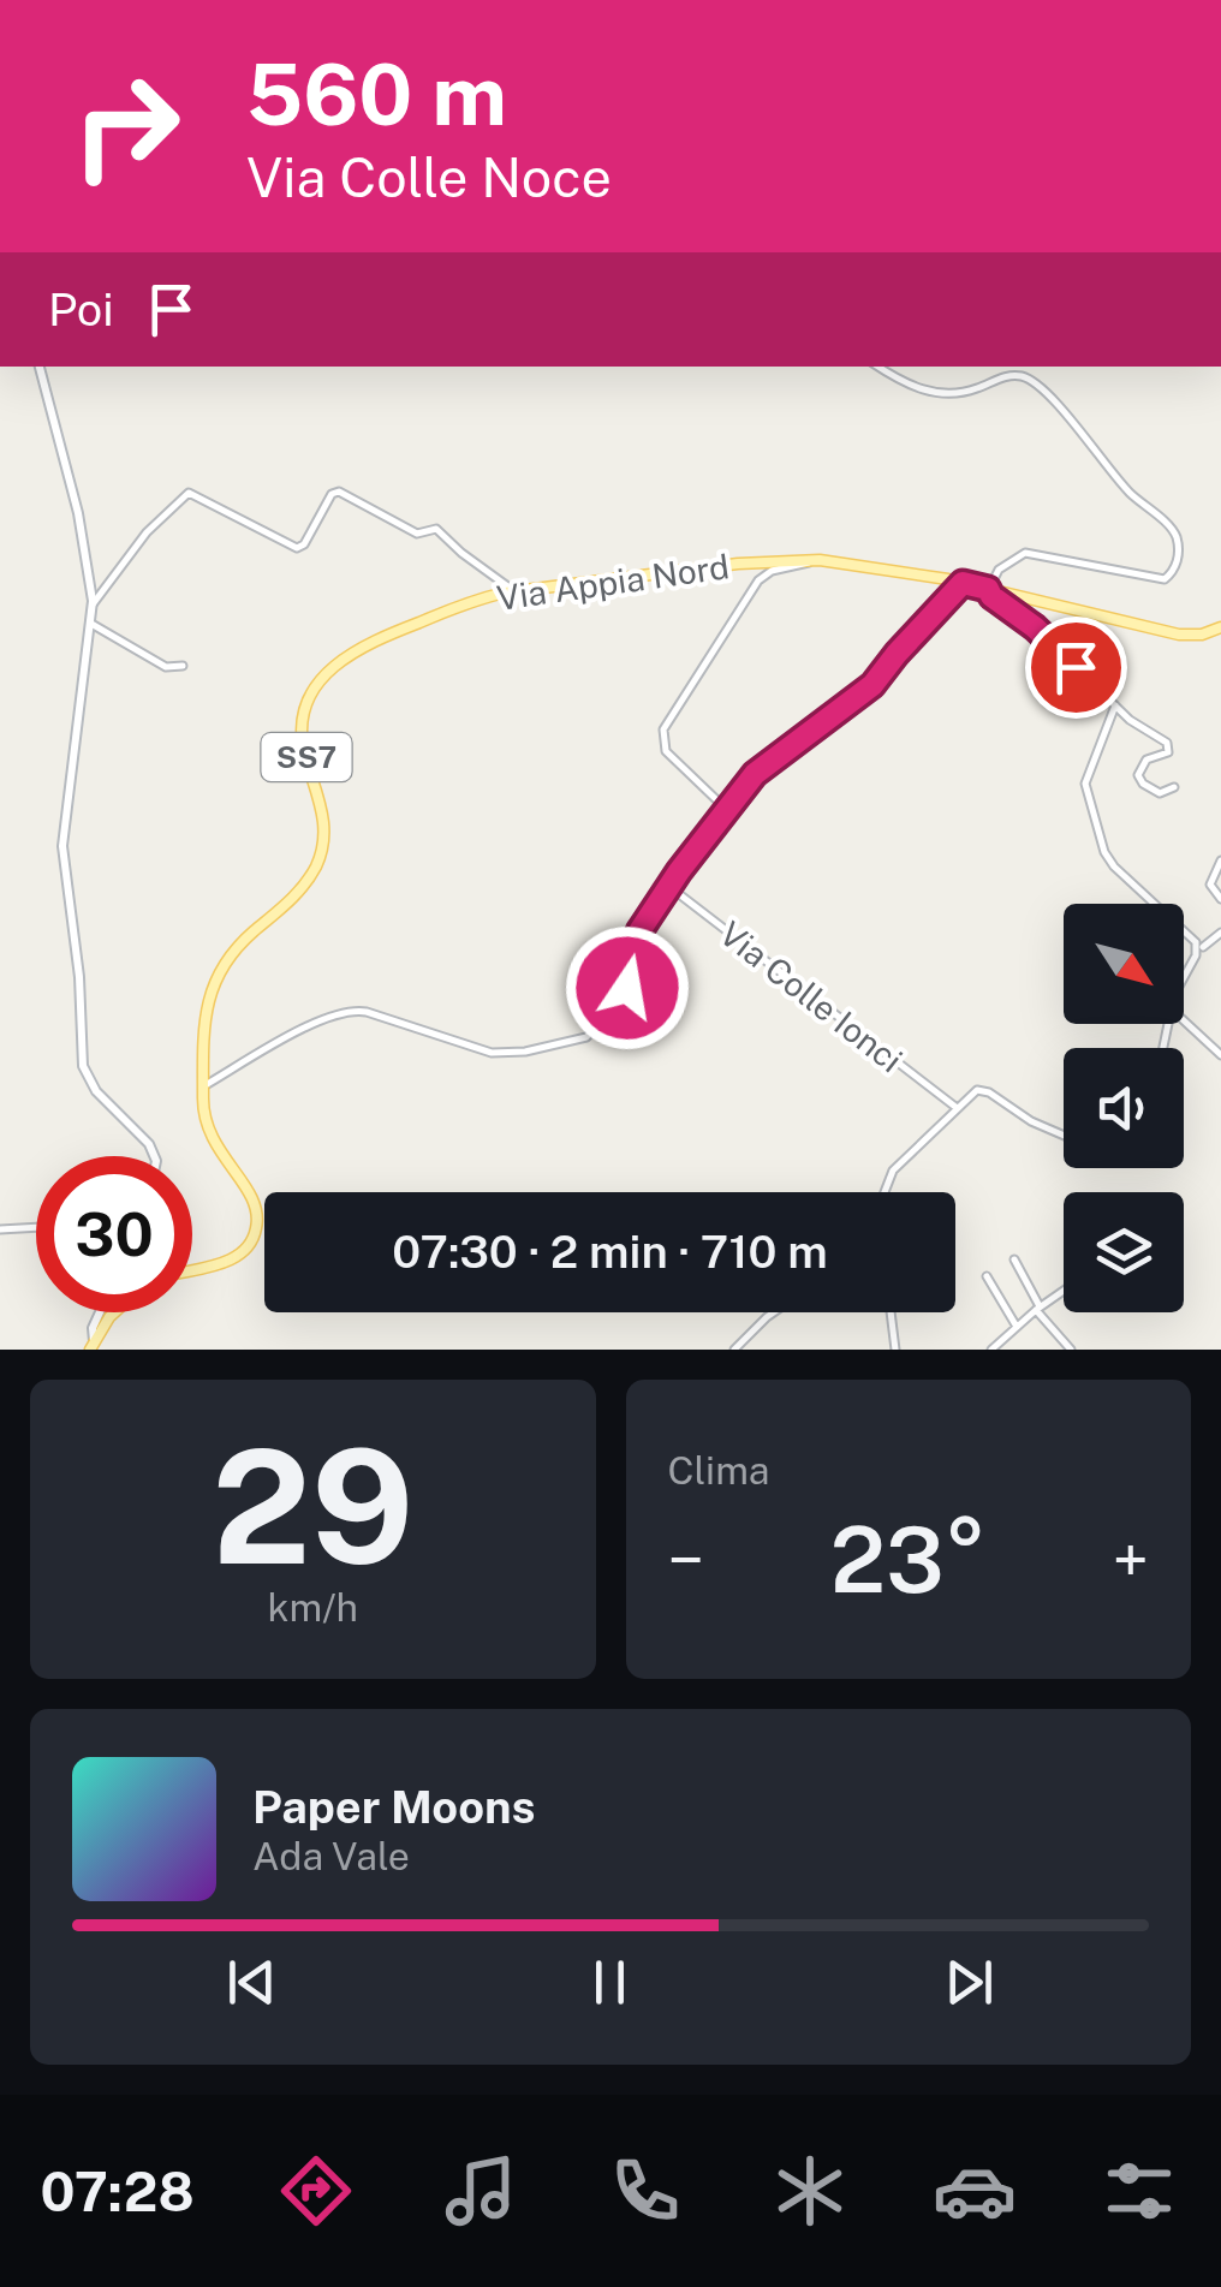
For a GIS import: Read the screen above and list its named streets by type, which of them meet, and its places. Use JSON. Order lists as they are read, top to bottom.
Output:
{
  "streets": {
    "main road": ["Via Appia Nord", "SS7"],
    "street": ["Via Colle Ionci"]
  },
  "crossings": [
    ["Via Appia Nord", "SS7"]
  ],
  "north": "bottom right",
  "page": {
    "turn": ["560 m", "Via Colle Noce"],
    "then": "Poi",
    "limit": "30",
    "trip": "07:30 · 2 min · 710 m",
    "tile": [
      ["29", "km/h"],
      "Clima"
    ],
    "heat": ["−", "23°", "+"],
    "song": ["Paper Moons", "Ada Vale"],
    "tabs": "07:28"
  }
}
